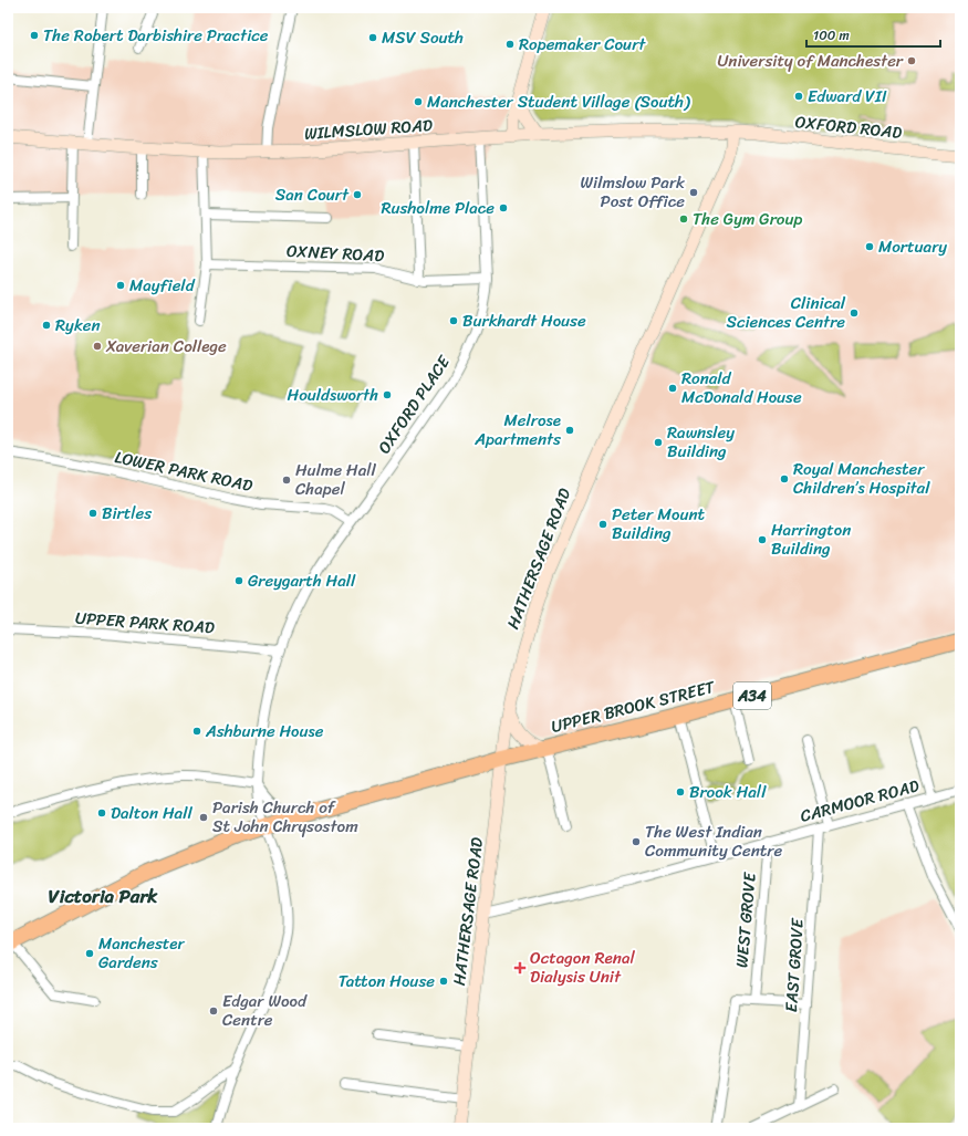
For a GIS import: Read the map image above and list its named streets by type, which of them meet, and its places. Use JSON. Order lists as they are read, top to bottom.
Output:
{
  "streets": {
    "highway": ["A34", "UPPER BROOK STREET"],
    "main road": ["OXFORD ROAD", "WILMSLOW ROAD", "HATHERSAGE ROAD"],
    "street": [
      "OXNEY ROAD",
      "OXFORD PLACE",
      "LOWER PARK ROAD",
      "UPPER PARK ROAD",
      "CARMOOR ROAD",
      "WEST GROVE",
      "EAST GROVE"
    ]
  },
  "crossings": [
    ["OXFORD ROAD", "WILMSLOW ROAD"],
    ["OXFORD ROAD", "HATHERSAGE ROAD"],
    ["WILMSLOW ROAD", "HATHERSAGE ROAD"],
    ["OXNEY ROAD", "OXFORD PLACE"],
    ["OXFORD PLACE", "LOWER PARK ROAD"],
    ["OXFORD PLACE", "UPPER PARK ROAD"],
    ["OXFORD PLACE", "A34"],
    ["HATHERSAGE ROAD", "UPPER BROOK STREET"],
    ["HATHERSAGE ROAD", "CARMOOR ROAD"],
    ["A34", "UPPER BROOK STREET"],
    ["CARMOOR ROAD", "WEST GROVE"],
    ["CARMOOR ROAD", "EAST GROVE"]
  ],
  "districts": ["Victoria Park"],
  "places": {
    "other": [
      "The Robert Darbishire Practice",
      "MSV South",
      "Ropemaker Court",
      "University of Manchester",
      "Edward VII",
      "Manchester Student Village (South)",
      "Wilmslow Park Post Office",
      "San Court",
      "Rusholme Place",
      "The Gym Group",
      "Mortuary",
      "Mayfield",
      "Clinical Sciences Centre",
      "Burkhardt House",
      "Ryken",
      "Xaverian College",
      "Ronald McDonald House",
      "Houldsworth",
      "Melrose Apartments",
      "Rawnsley Building",
      "Royal Manchester Children’s Hospital",
      "Hulme Hall Chapel",
      "Birtles",
      "Peter Mount Building",
      "Harrington Building",
      "Greygarth Hall",
      "Ashburne House",
      "Brook Hall",
      "Dalton Hall",
      "Parish Church of St John Chrysostom",
      "The West Indian Community Centre",
      "Manchester Gardens",
      "Tatton House",
      "Edgar Wood Centre"
    ],
    "health": ["Octagon Renal Dialysis Unit"]
  },
  "scale_bar": "100 m"
}
